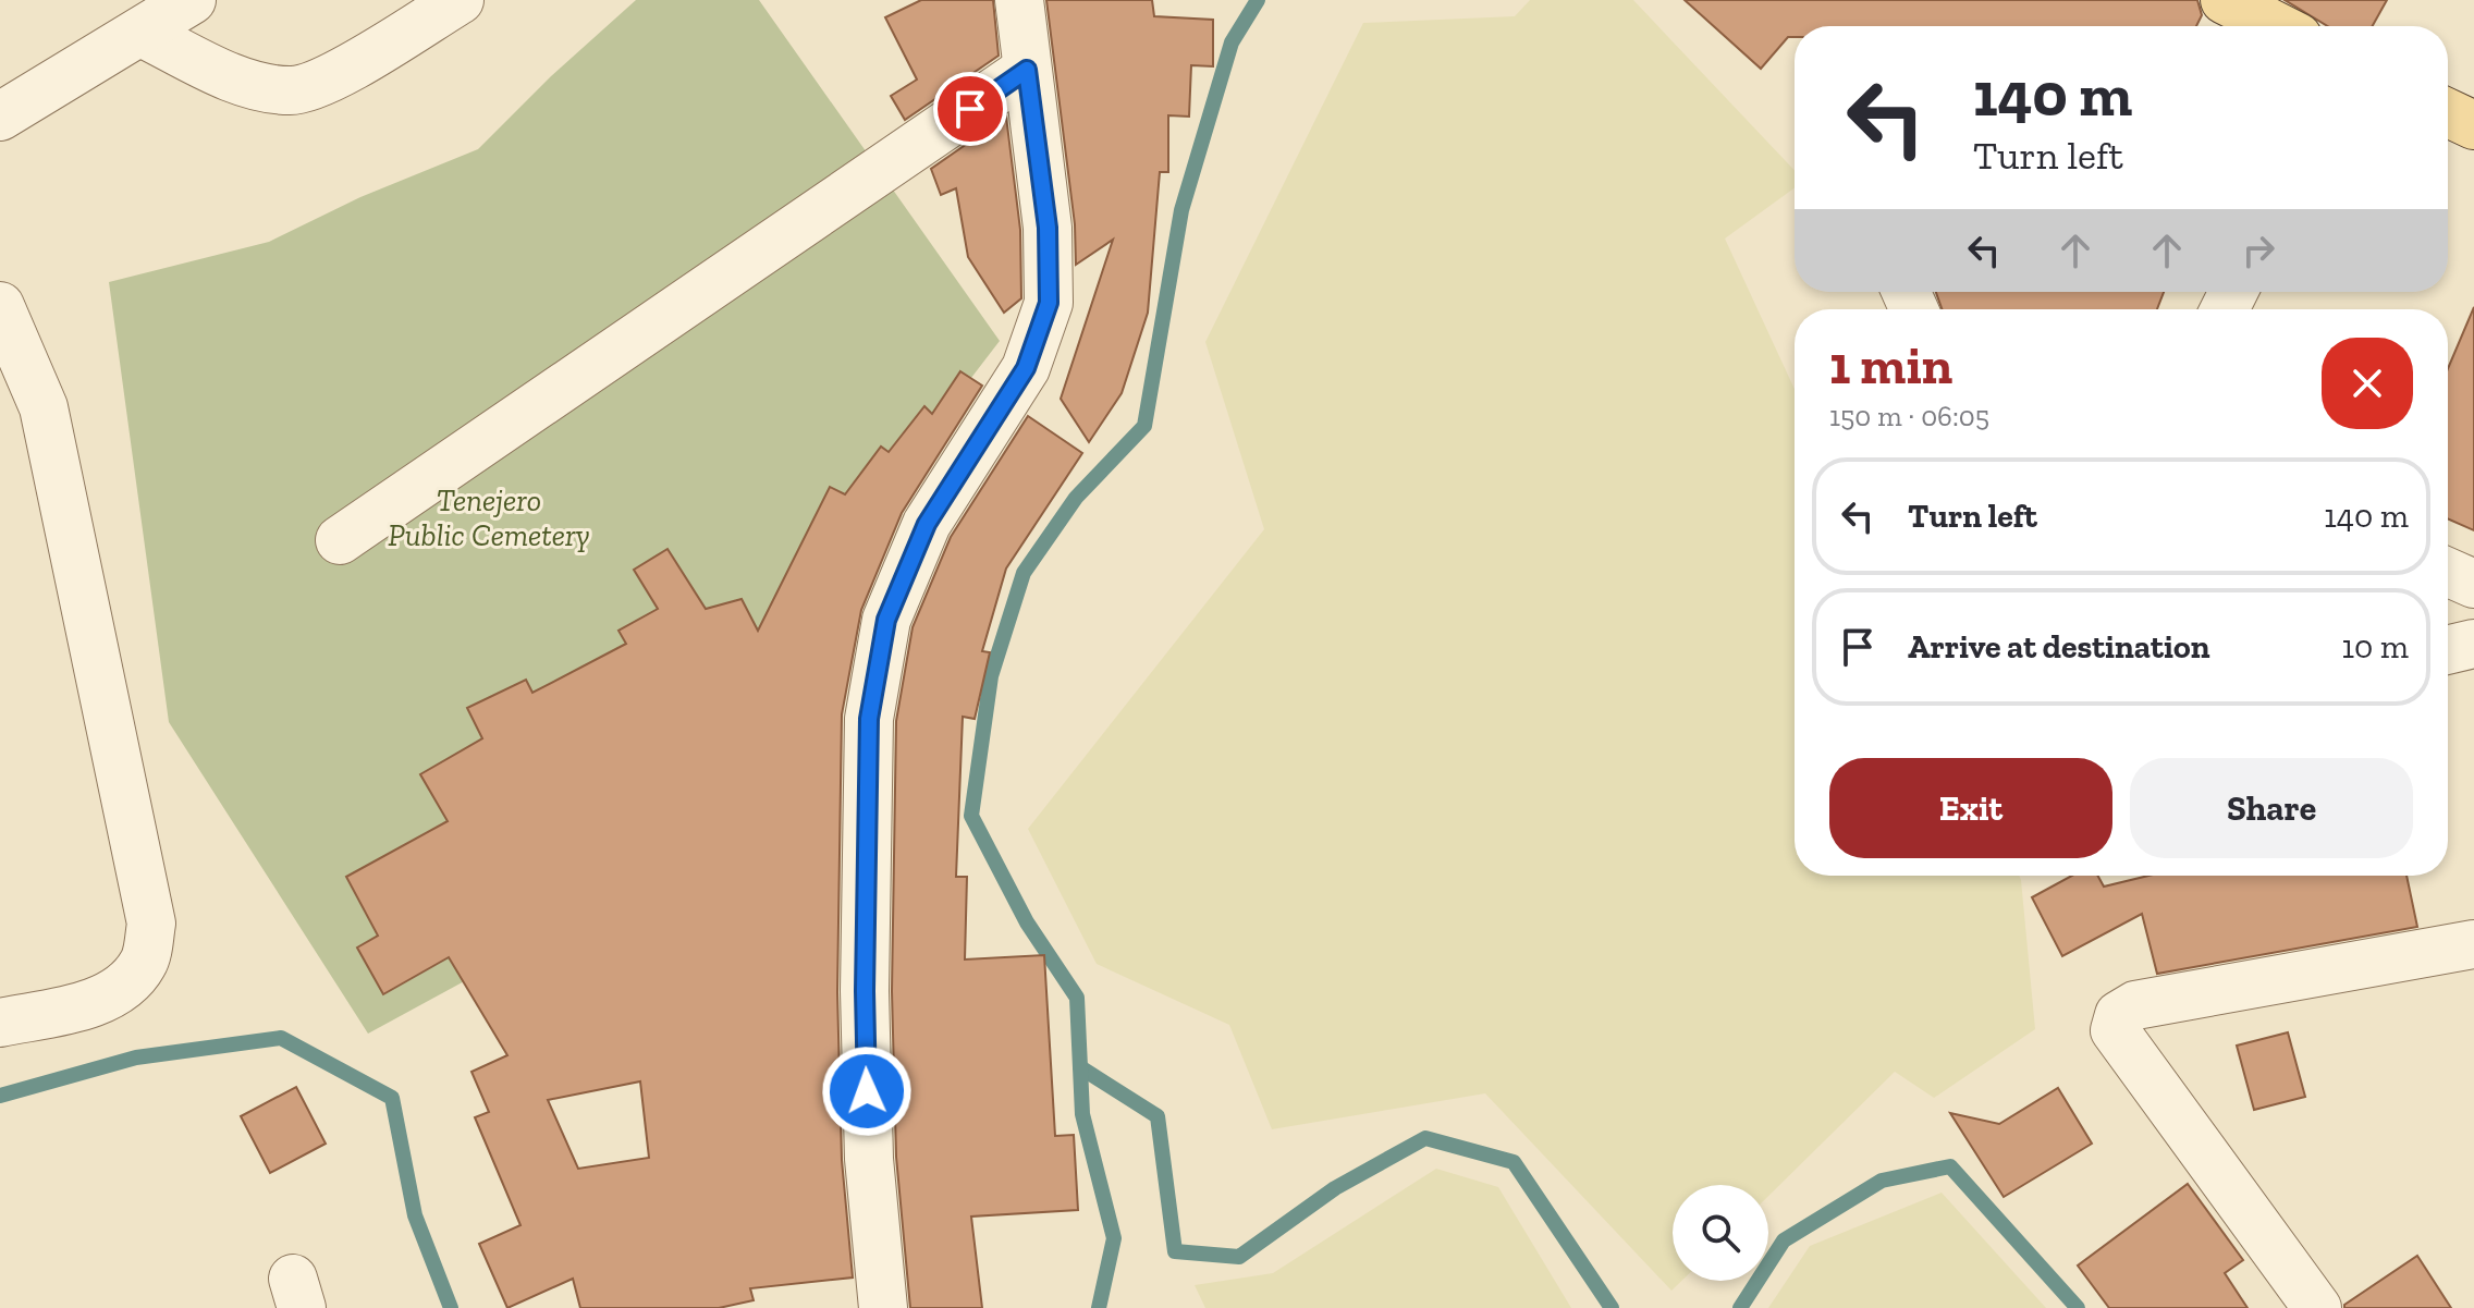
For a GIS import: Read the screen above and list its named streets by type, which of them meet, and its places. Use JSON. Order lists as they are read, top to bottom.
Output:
{
  "parks": ["Tenejero Public Cemetery"],
  "page": {
    "turn": ["140 m", "Turn left"],
    "heading": ["1 min", "150 m · 06:05"],
    "list": [
      {
        "name": "Turn left",
        "value": "140 m"
      },
      {
        "name": "Arrive at destination",
        "value": "10 m"
      }
    ],
    "buttons": ["Exit", "Share"]
  }
}
